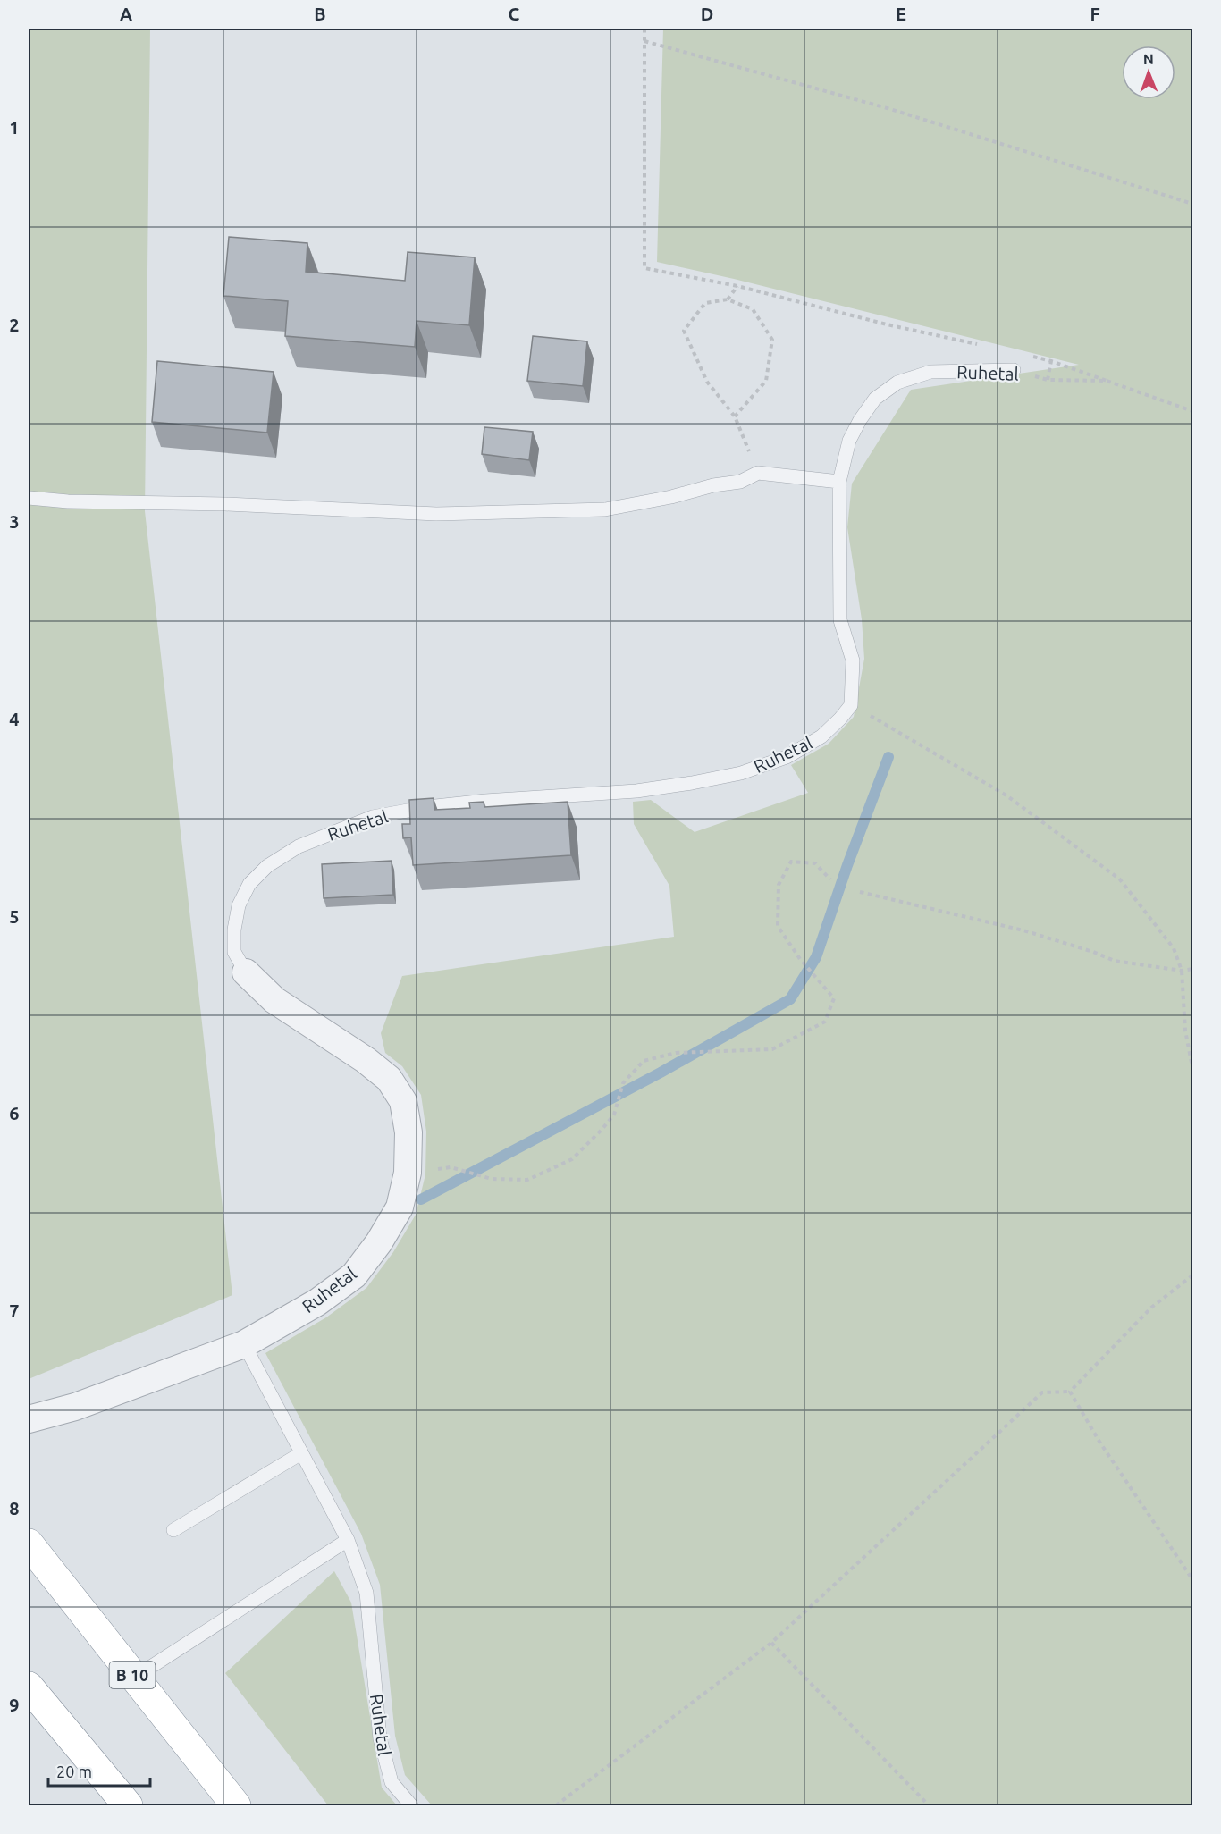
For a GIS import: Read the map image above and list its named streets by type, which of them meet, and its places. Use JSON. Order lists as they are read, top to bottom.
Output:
{
  "streets": {
    "highway": ["B 10"],
    "street": ["Ruhetal"]
  },
  "scale_bar": "20 m",
  "north": "top",
  "grid": {
    "columns": [
      "A",
      "B",
      "C",
      "D",
      "E",
      "F"
    ],
    "rows": [
      "1",
      "2",
      "3",
      "4",
      "5",
      "6",
      "7",
      "8",
      "9"
    ]
  }
}
